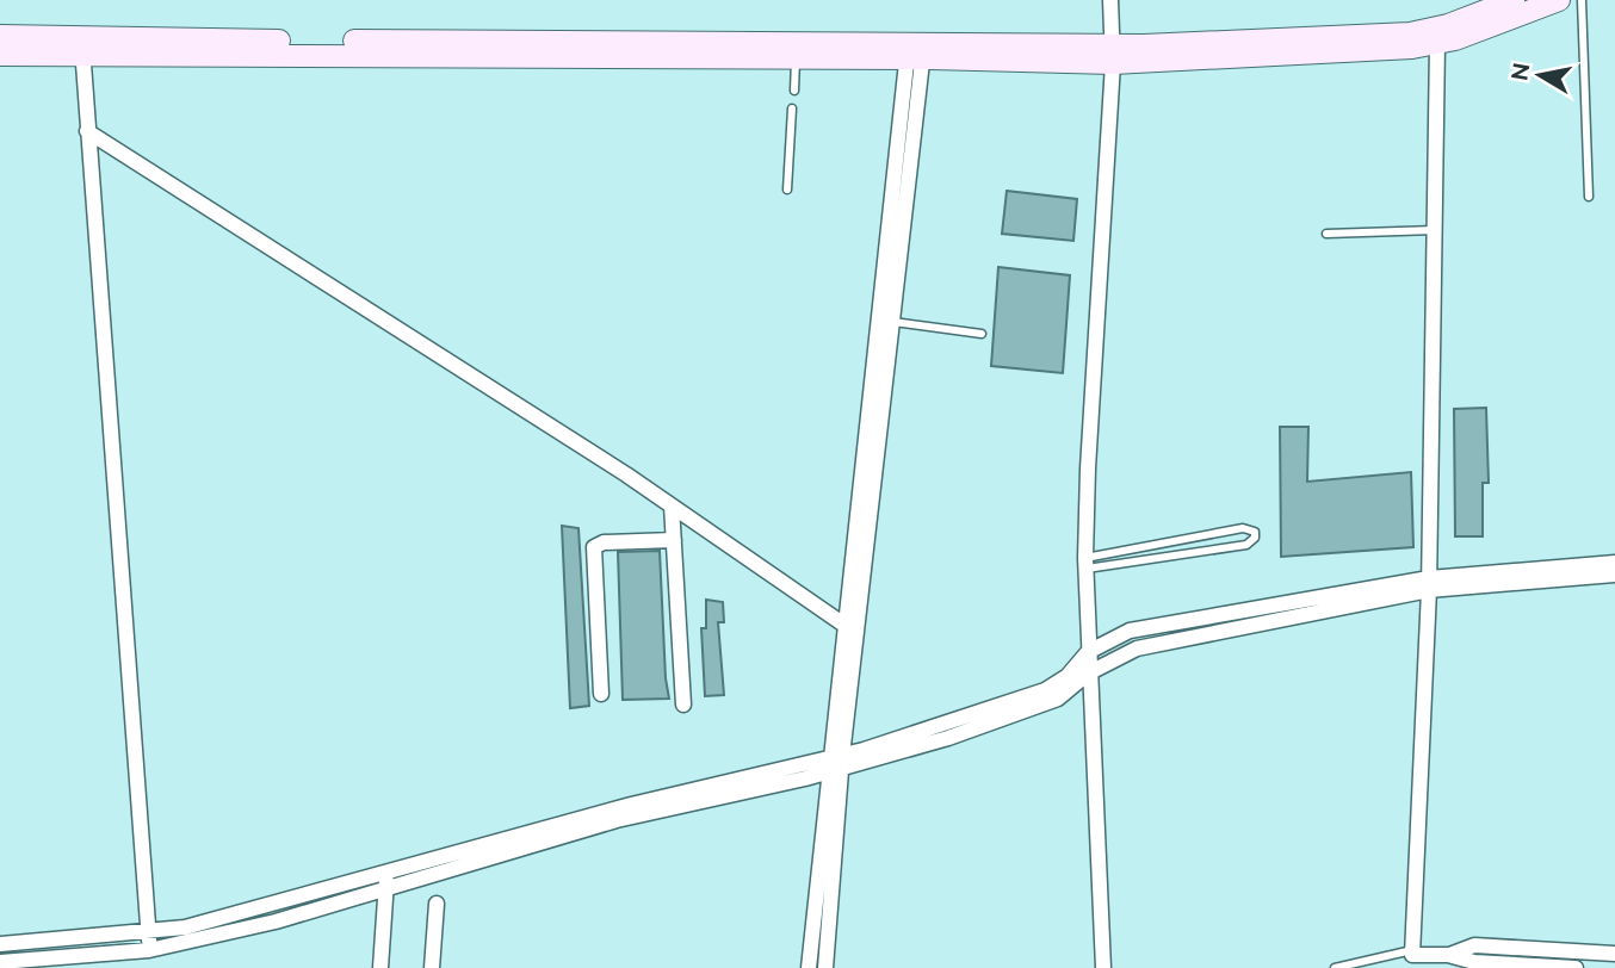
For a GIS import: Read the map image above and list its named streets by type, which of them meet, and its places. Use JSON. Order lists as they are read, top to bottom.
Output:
{
  "north": "left"
}
